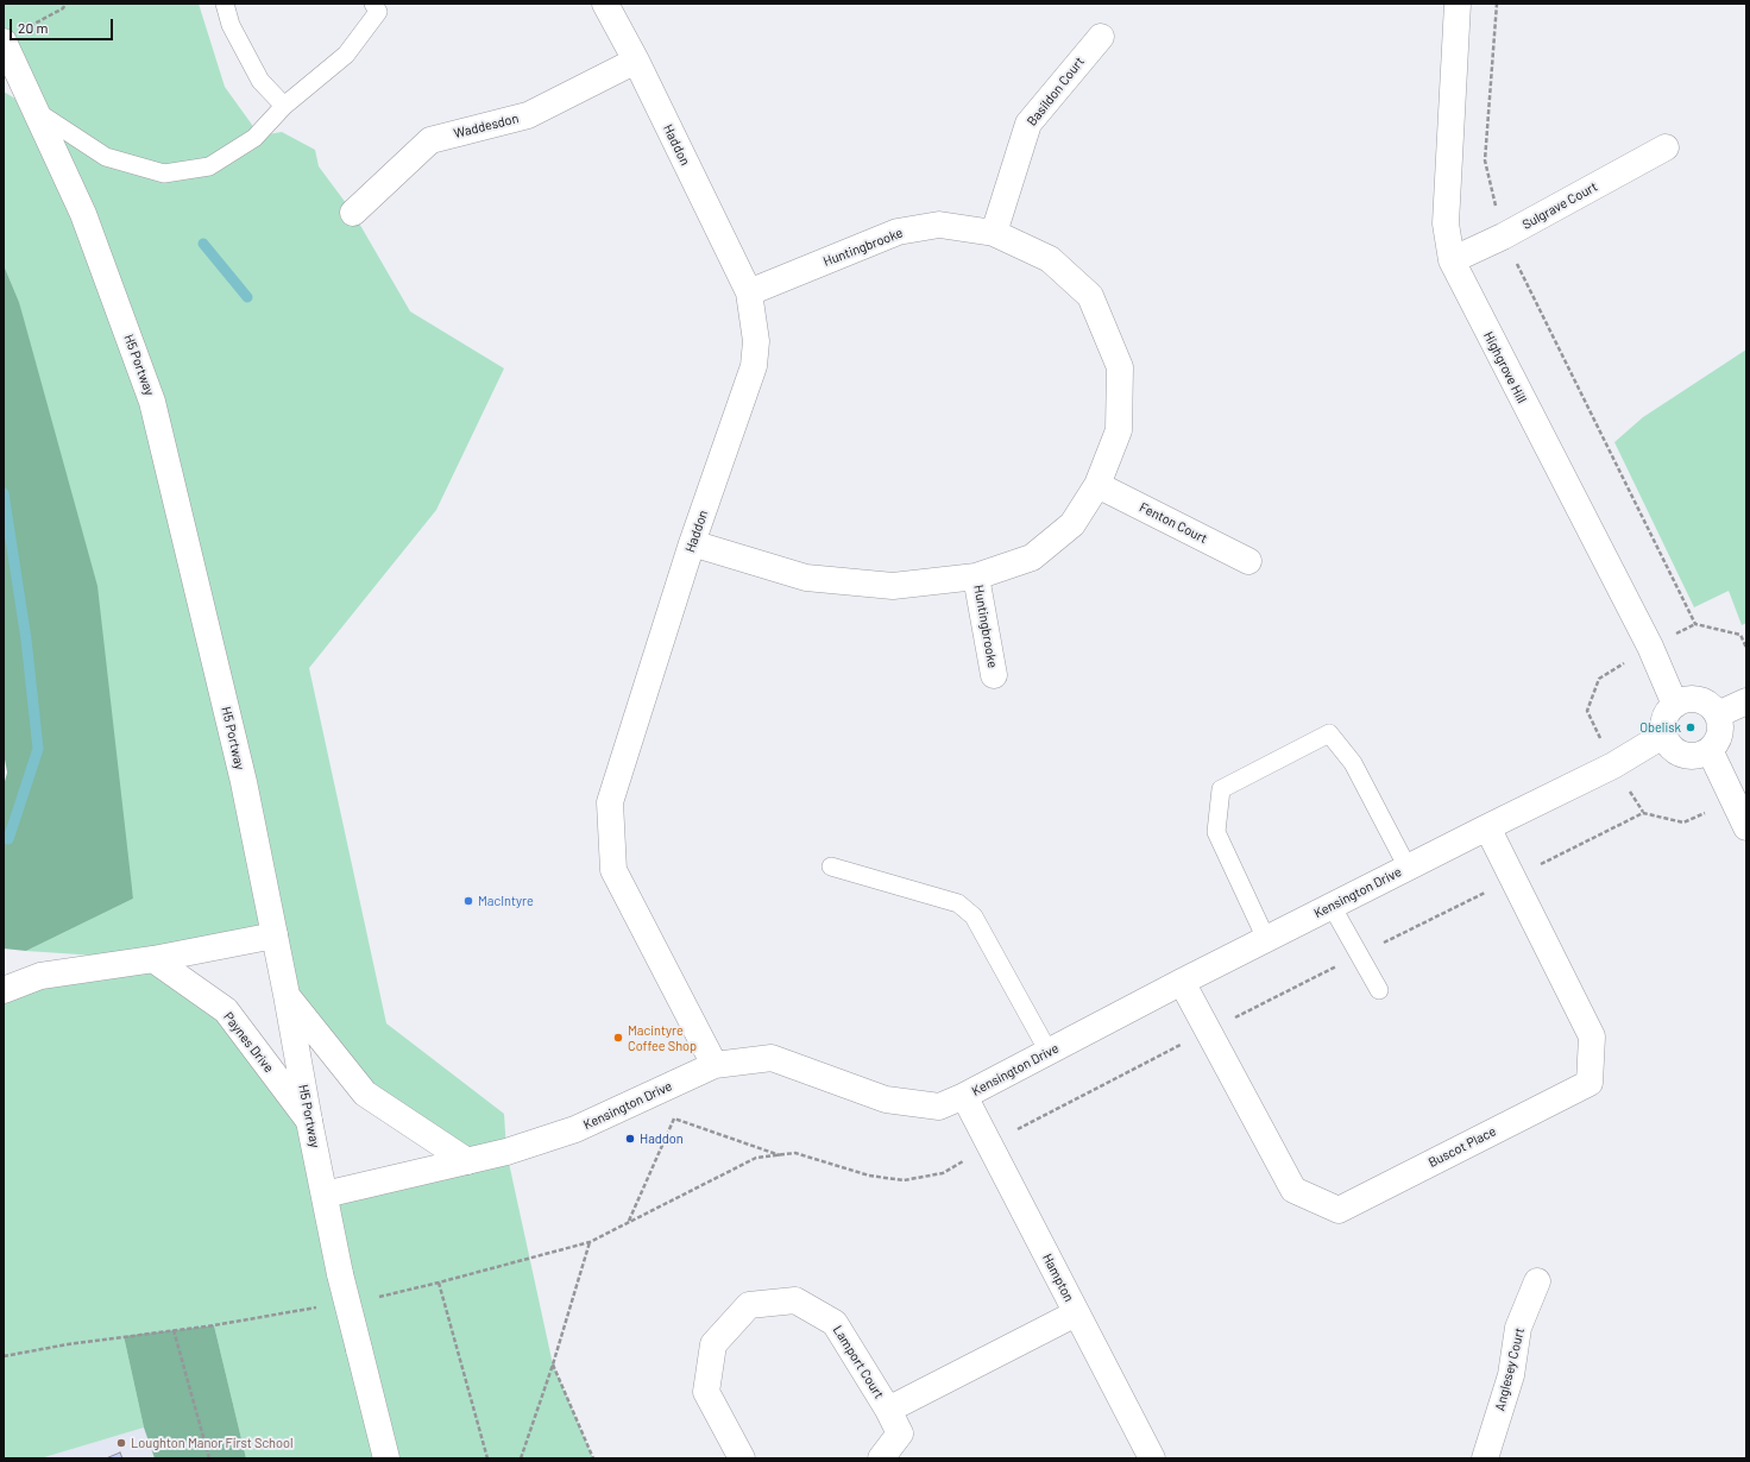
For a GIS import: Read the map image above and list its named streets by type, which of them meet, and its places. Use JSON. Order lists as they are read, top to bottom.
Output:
{
  "streets": {
    "street": [
      "Basildon Court",
      "Waddesdon",
      "Haddon",
      "Sulgrave Court",
      "Huntingbrooke",
      "H5 Portway",
      "Highgrove Hill",
      "Fenton Court",
      "Kensington Drive",
      "Paynes Drive",
      "Buscot Place",
      "Hampton",
      "Lamport Court",
      "Anglesey Court"
    ]
  },
  "crossings": [
    ["Basildon Court", "Huntingbrooke"],
    ["Waddesdon", "Haddon"],
    ["Haddon", "Huntingbrooke"],
    ["Haddon", "Kensington Drive"],
    ["Sulgrave Court", "Highgrove Hill"],
    ["Huntingbrooke", "Fenton Court"],
    ["H5 Portway", "Kensington Drive"],
    ["H5 Portway", "Paynes Drive"],
    ["Highgrove Hill", "Kensington Drive"],
    ["Kensington Drive", "Buscot Place"],
    ["Kensington Drive", "Hampton"],
    ["Hampton", "Lamport Court"]
  ],
  "places": [
    "Obelisk",
    "MacIntyre",
    "Macintyre Coffee Shop",
    "Haddon",
    "Loughton Manor First School"
  ],
  "scale_bar": "20 m"
}
